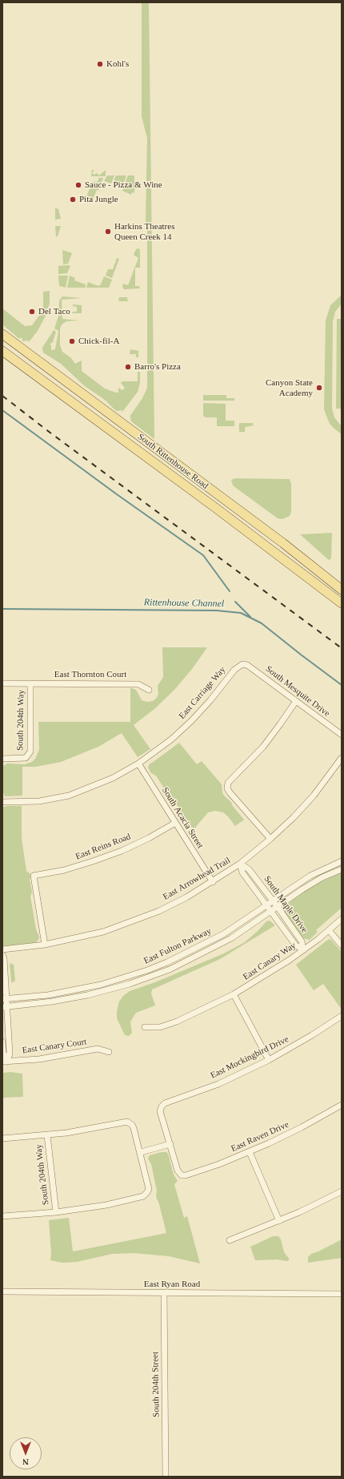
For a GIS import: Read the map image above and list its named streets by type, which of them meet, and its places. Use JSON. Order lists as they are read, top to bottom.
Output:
{
  "streets": {
    "main road": ["South Rittenhouse Road"],
    "street": [
      "East Thornton Court",
      "South Mesquite Drive",
      "East Carriage Way",
      "South 204th Way",
      "South Acacia Street",
      "East Reins Road",
      "East Arrowhead Trail",
      "South Maple Drive",
      "East Fulton Parkway",
      "East Canary Way",
      "East Canary Court",
      "East Mockingbird Drive",
      "East Raven Drive",
      "East Ryan Road",
      "South 204th Street"
    ]
  },
  "crossings": [
    ["East Thornton Court", "South 204th Way"],
    ["South Mesquite Drive", "East Carriage Way"],
    ["East Carriage Way", "South Acacia Street"],
    ["South Acacia Street", "East Reins Road"],
    ["South Acacia Street", "East Arrowhead Trail"],
    ["East Reins Road", "East Arrowhead Trail"],
    ["East Arrowhead Trail", "South Maple Drive"],
    ["South Maple Drive", "East Fulton Parkway"],
    ["South Maple Drive", "East Canary Way"],
    ["East Mockingbird Drive", "East Raven Drive"],
    ["East Ryan Road", "South 204th Street"]
  ],
  "water": ["Rittenhouse Channel"],
  "places": [
    "Kohl's",
    "Sauce - Pizza & Wine",
    "Pita Jungle",
    "Harkins Theatres Queen Creek 14",
    "Del Taco",
    "Chick-fil-A",
    "Barro's Pizza",
    "Canyon State Academy"
  ],
  "north": "bottom"
}
